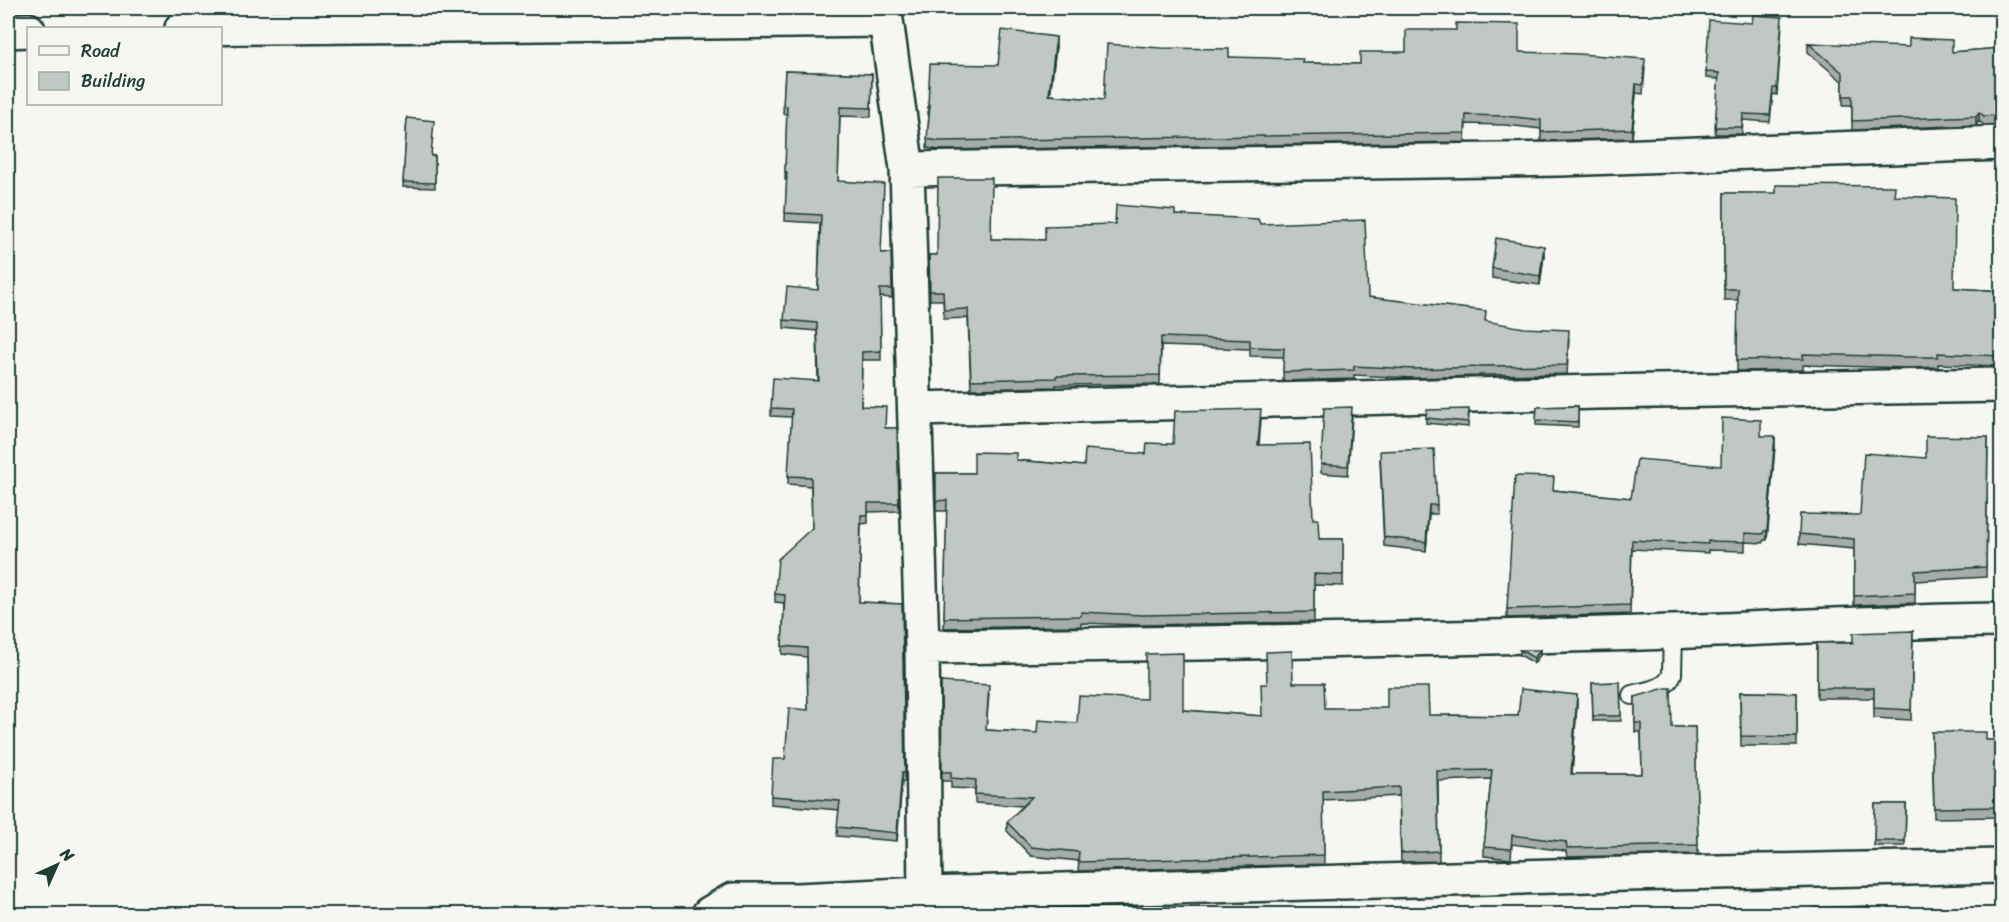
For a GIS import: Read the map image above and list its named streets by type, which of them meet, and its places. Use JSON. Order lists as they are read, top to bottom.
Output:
{
  "legend": ["Road", "Building"],
  "north": "top right"
}
